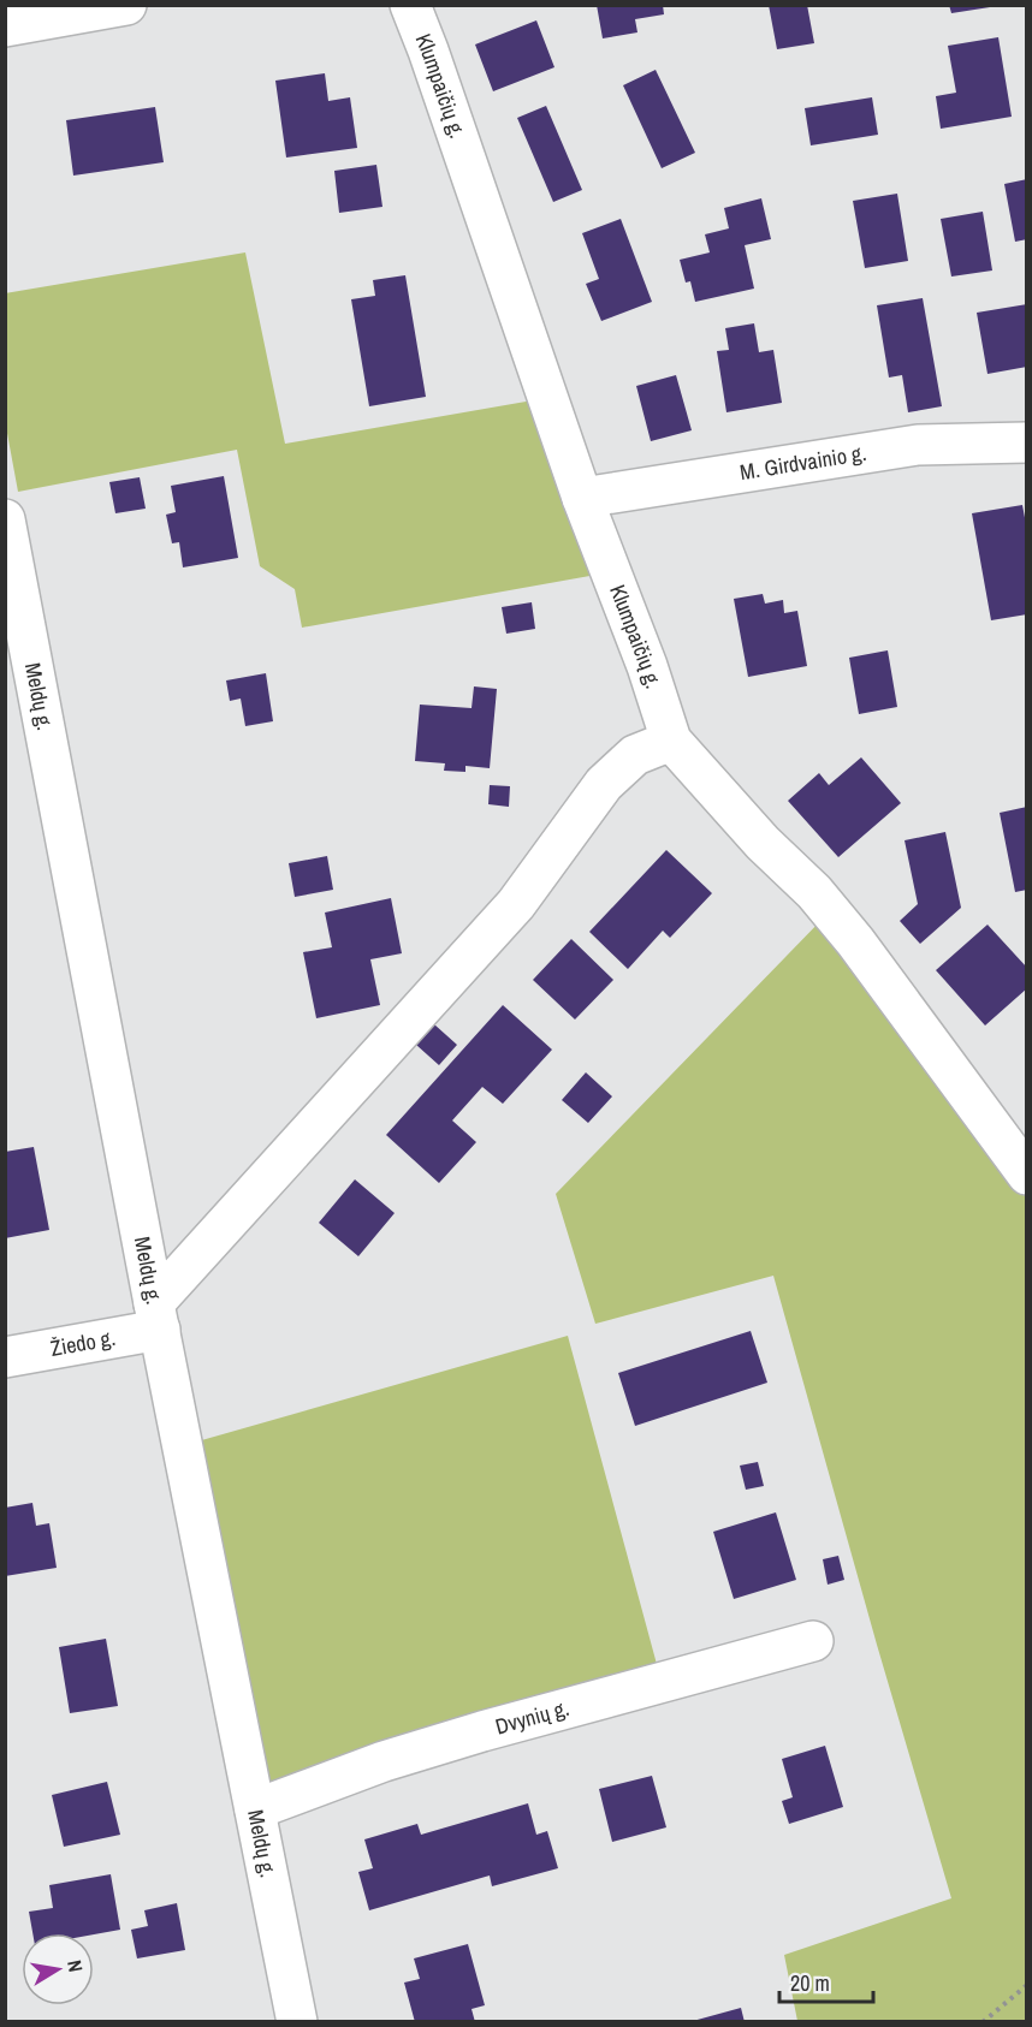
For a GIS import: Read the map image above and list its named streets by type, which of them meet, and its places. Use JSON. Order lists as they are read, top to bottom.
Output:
{
  "streets": {
    "street": [
      "Klumpaičių g.",
      "M. Girdvainio g.",
      "Meldų g.",
      "Žiedo g.",
      "Dvynių g."
    ]
  },
  "crossings": [
    ["Klumpaičių g.", "M. Girdvainio g."],
    ["Meldų g.", "Žiedo g."],
    ["Meldų g.", "Dvynių g."]
  ],
  "scale_bar": "20 m",
  "north": "right"
}
